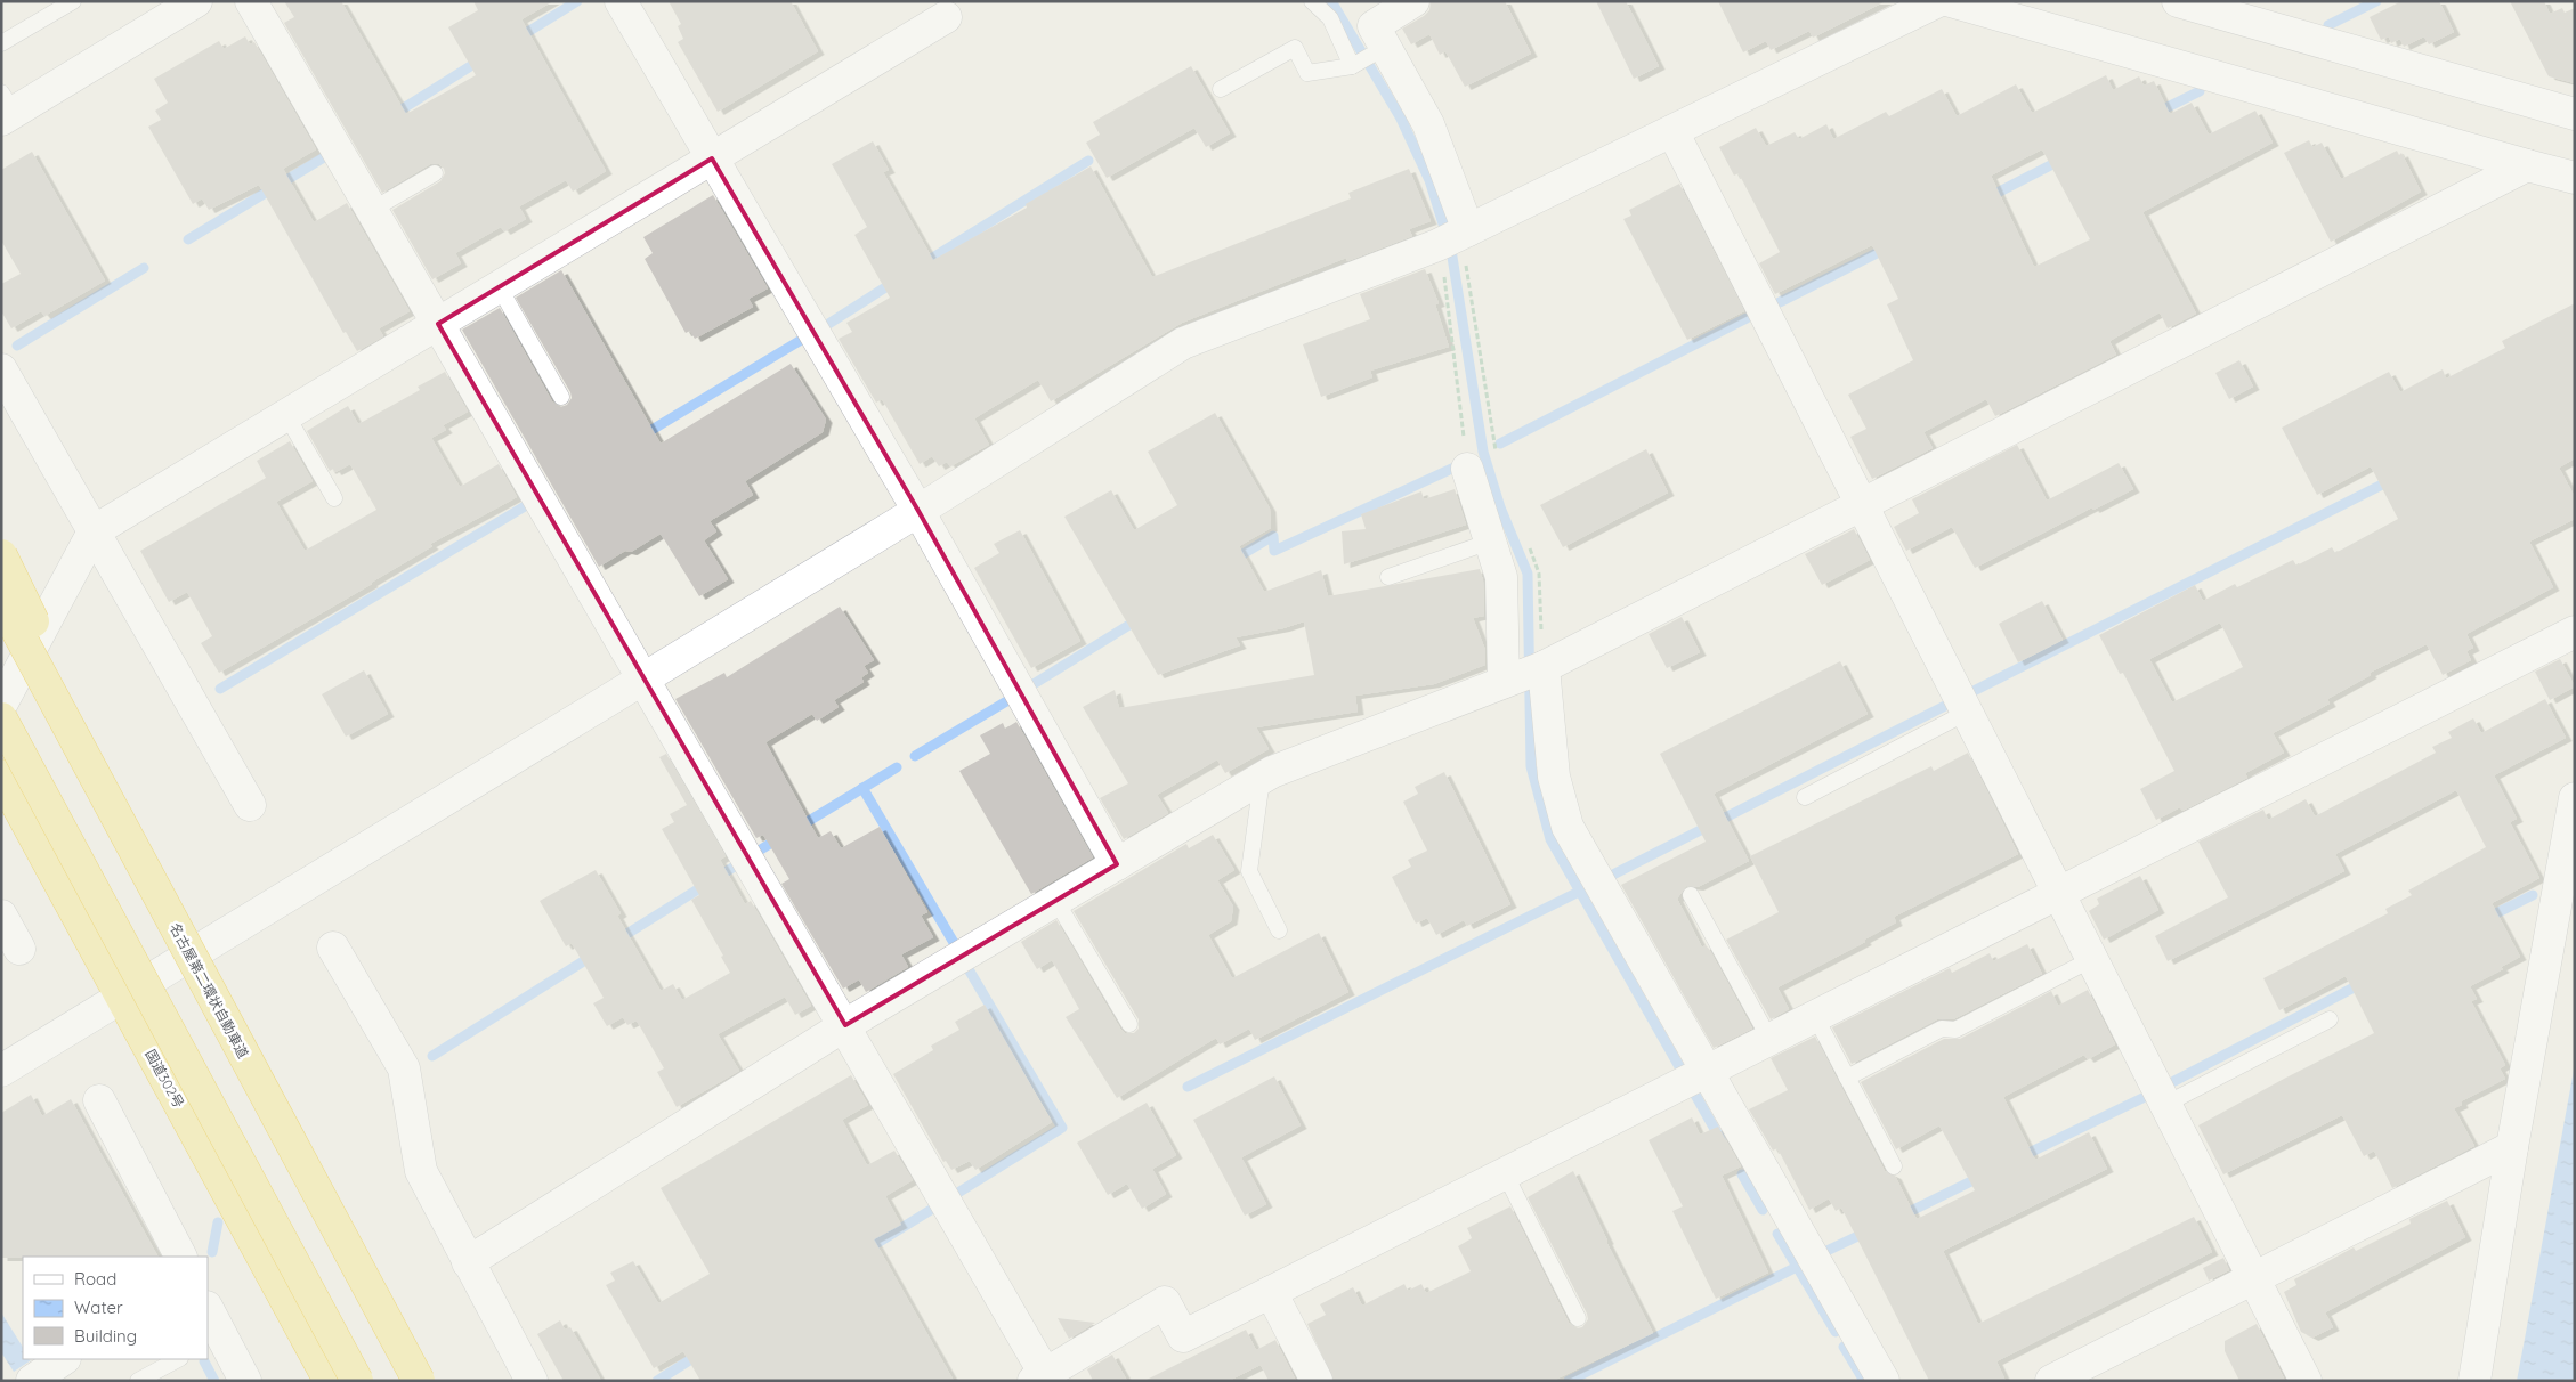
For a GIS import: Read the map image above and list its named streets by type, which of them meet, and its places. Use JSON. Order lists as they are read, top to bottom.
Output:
{
  "streets": {
    "highway": ["名古屋第二環状自動車道", "国道302号"]
  },
  "legend": ["Road", "Water", "Building"]
}
